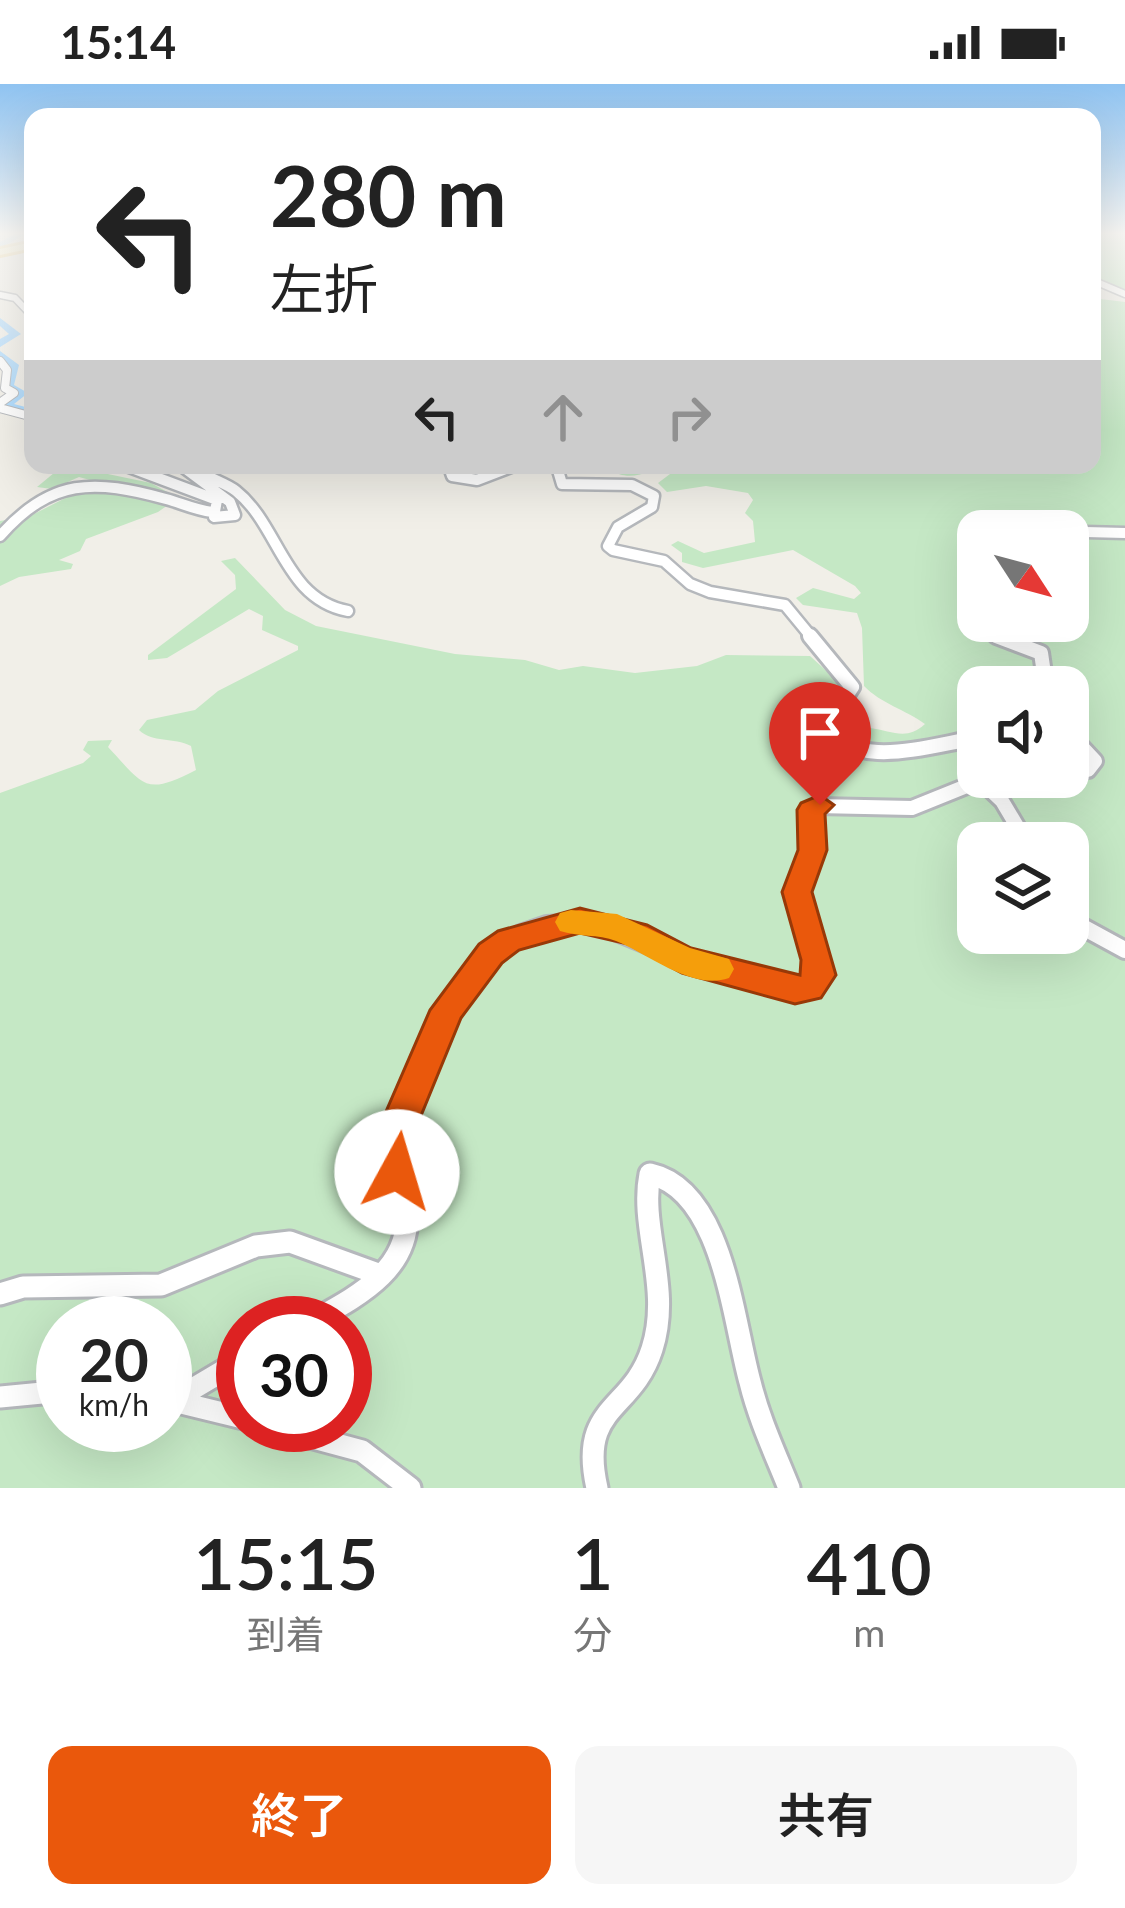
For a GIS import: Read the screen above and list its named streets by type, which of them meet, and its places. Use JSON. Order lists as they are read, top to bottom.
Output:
{
  "north": "bottom right",
  "page": {
    "status": "15:14",
    "turn": ["280 m", "左折"],
    "speed": "20 km/h",
    "limit": "30",
    "eta": [
      "15:15",
      "到着",
      "1",
      "分",
      "410",
      "m"
    ],
    "buttons": ["終了", "共有"]
  }
}
